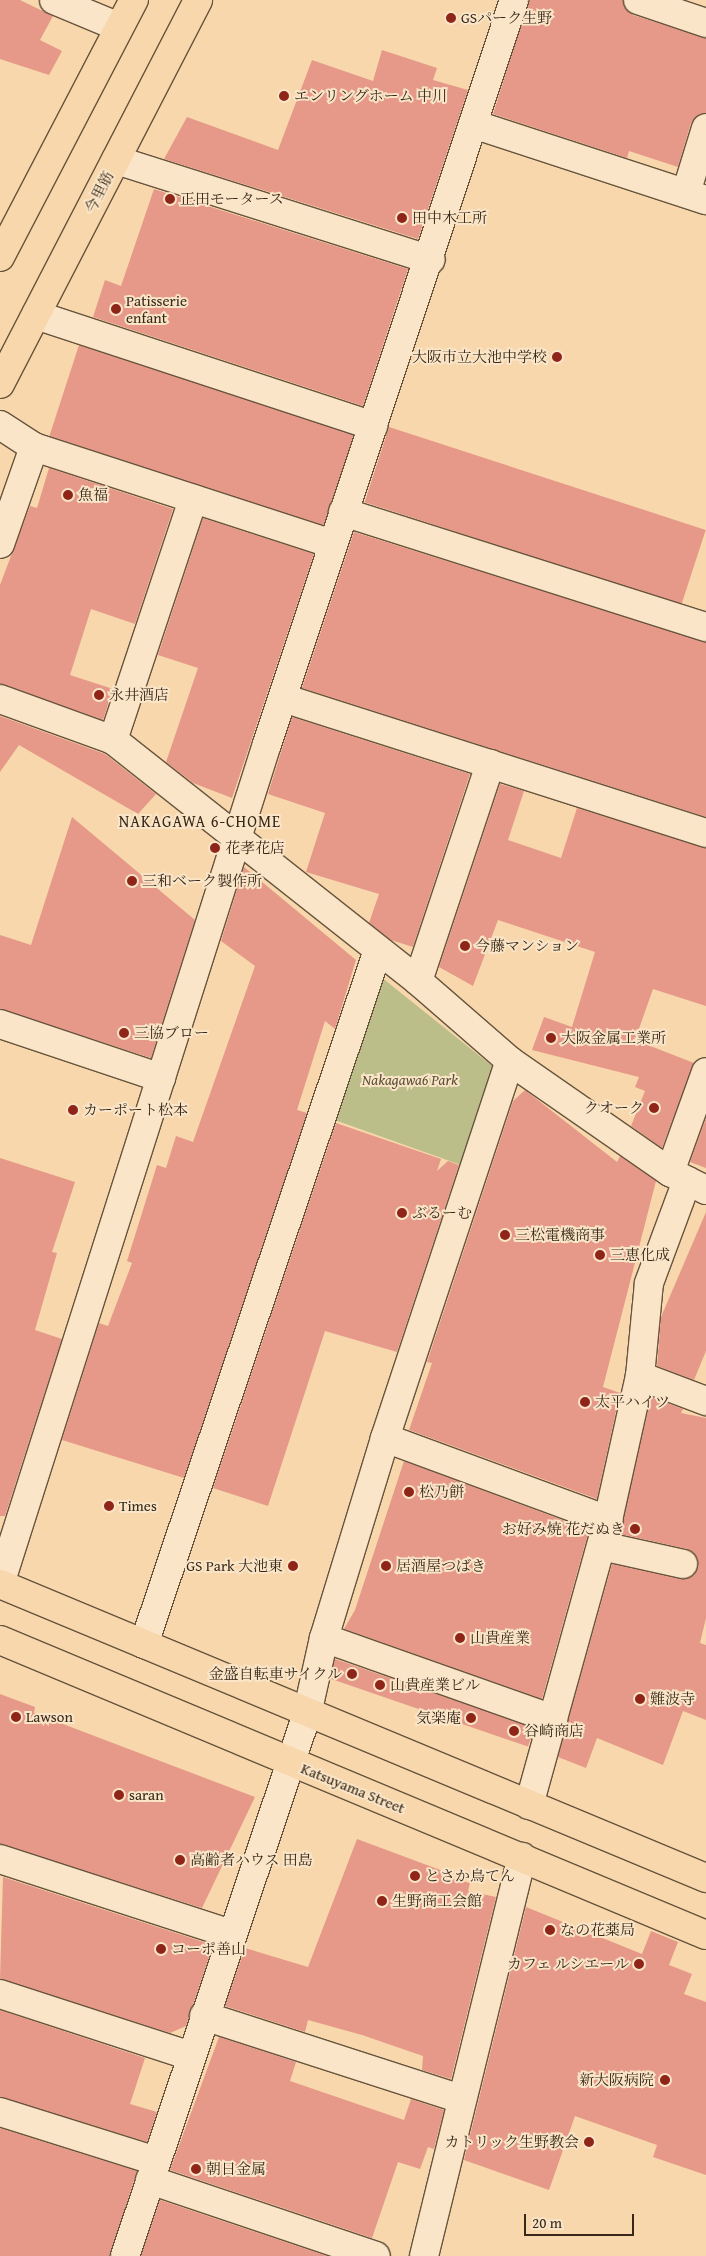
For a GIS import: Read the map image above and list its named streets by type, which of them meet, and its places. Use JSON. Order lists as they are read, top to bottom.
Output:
{
  "streets": {
    "main road": ["今里筋", "Katsuyama Street"]
  },
  "districts": ["NAKAGAWA 6-CHOME"],
  "parks": ["Nakagawa6 Park"],
  "places": [
    "GSパーク生野",
    "エンリングホーム 中川",
    "正田モータース",
    "田中木工所",
    "Patisserie enfant",
    "大阪市立大池中学校",
    "魚福",
    "永井酒店",
    "花孝花店",
    "三和ベーク製作所",
    "今藤マンション",
    "三協ブロー",
    "大阪金属工業所",
    "クオーク",
    "カーポート松本",
    "ぶるーむ",
    "三松電機商事",
    "三恵化成",
    "太平ハイツ",
    "松乃餅",
    "Times",
    "お好み焼 花だぬき",
    "GS Park 大池東",
    "居酒屋つばき",
    "山貴産業",
    "金盛自転車サイクル",
    "山貴産業ビル",
    "難波寺",
    "Lawson",
    "気楽庵",
    "谷崎商店",
    "saran",
    "高齢者ハウス 田島",
    "とさか鳥てん",
    "生野商工会館",
    "なの花薬局",
    "コーポ善山",
    "カフェ ルシエール",
    "新大阪病院",
    "カトリック生野教会",
    "朝日金属"
  ],
  "scale_bar": "20 m"
}
